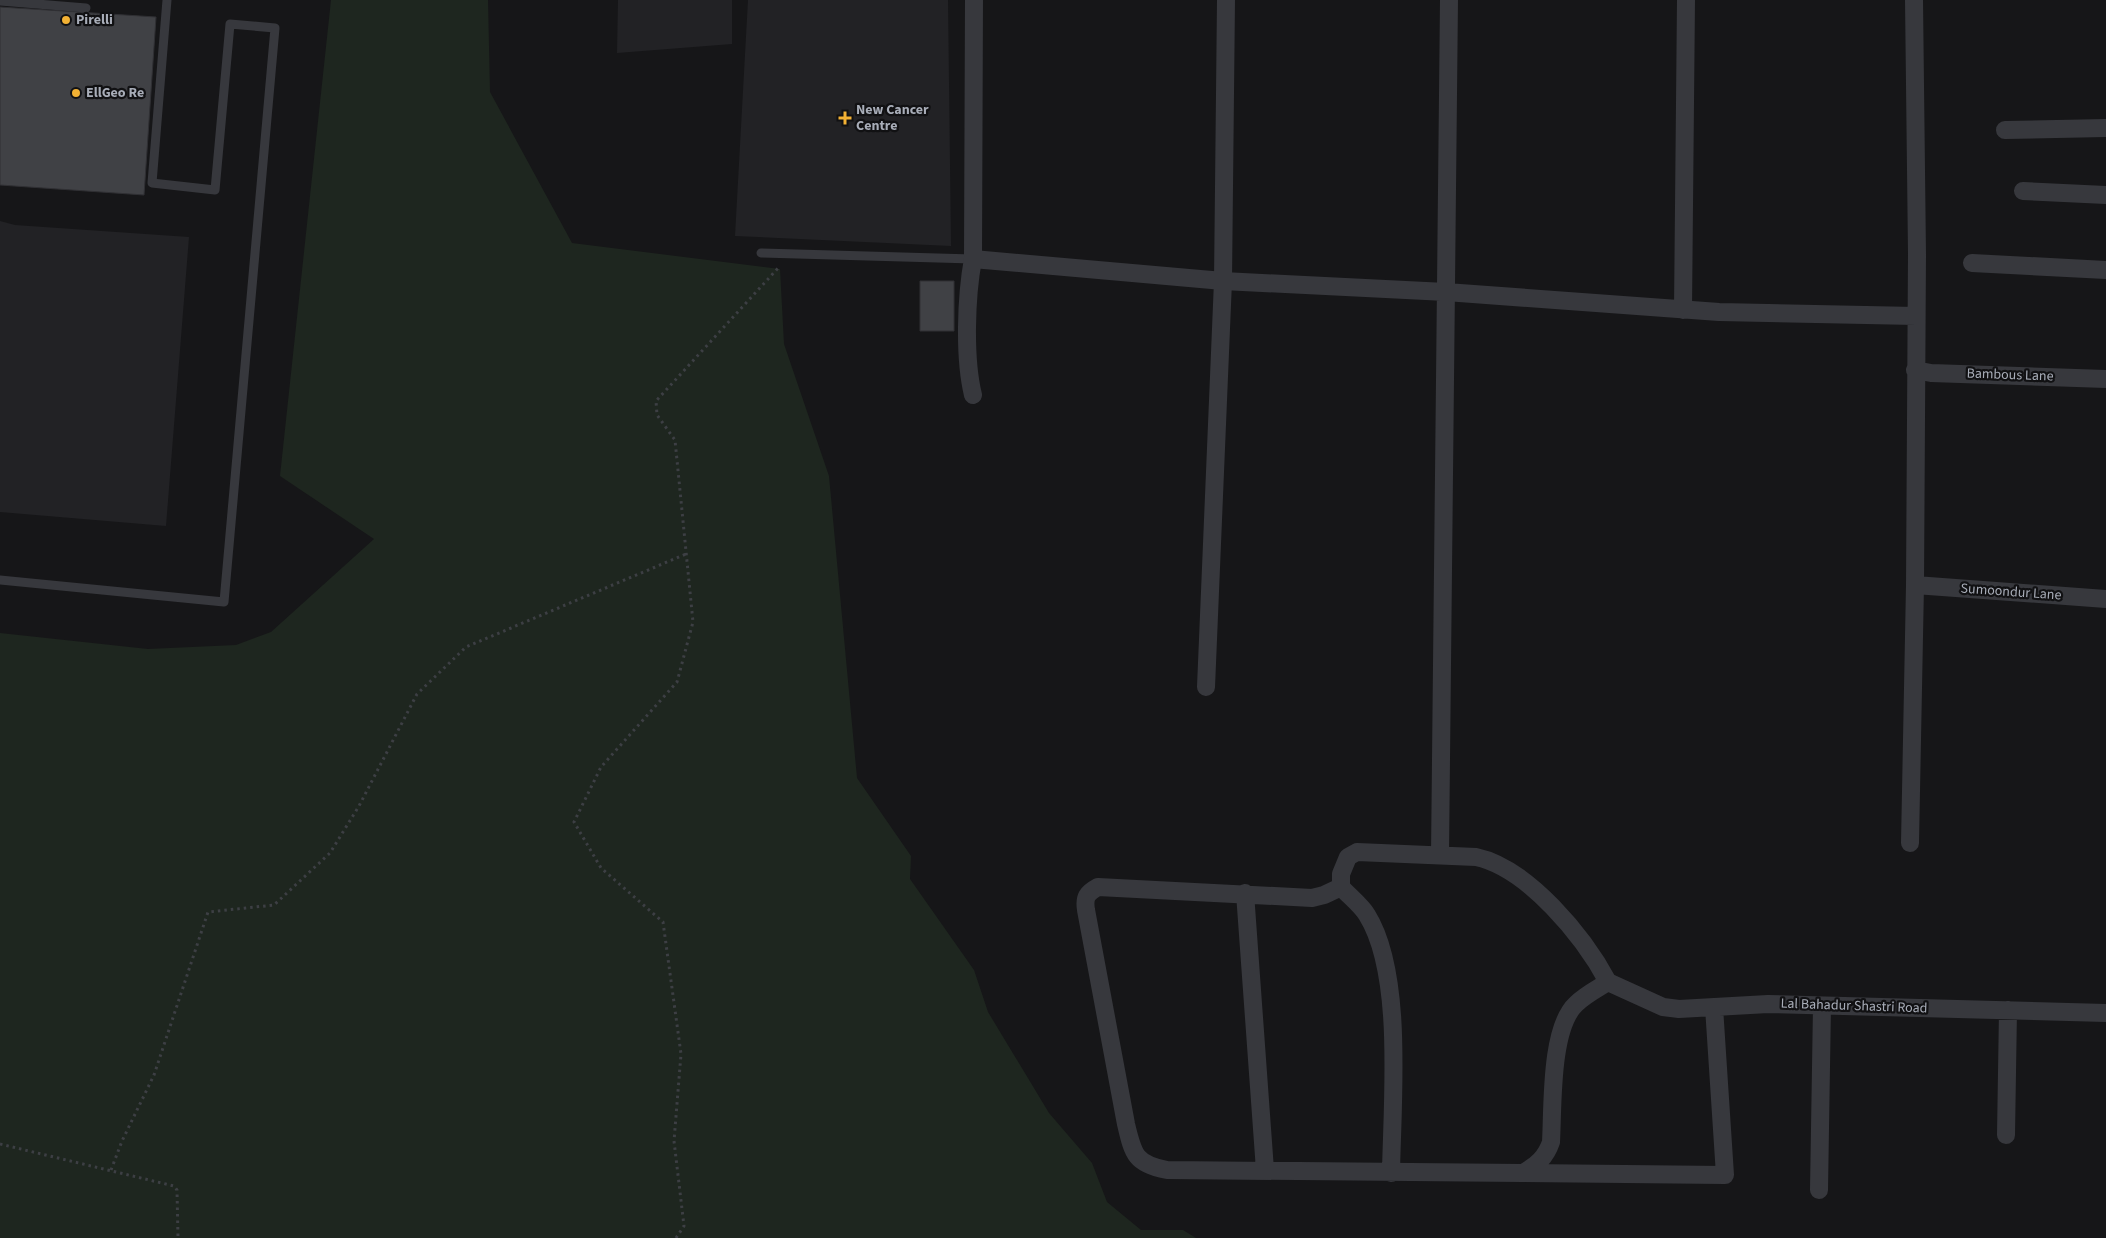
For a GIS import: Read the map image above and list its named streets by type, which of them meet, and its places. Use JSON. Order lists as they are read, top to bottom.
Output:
{
  "streets": {
    "street": ["Bambous Lane", "Sumoondur Lane", "Lal Bahadur Shastri Road"]
  },
  "places": {
    "other": ["Pirelli", "EllGeo Re"],
    "health": ["New Cancer Centre"]
  }
}
